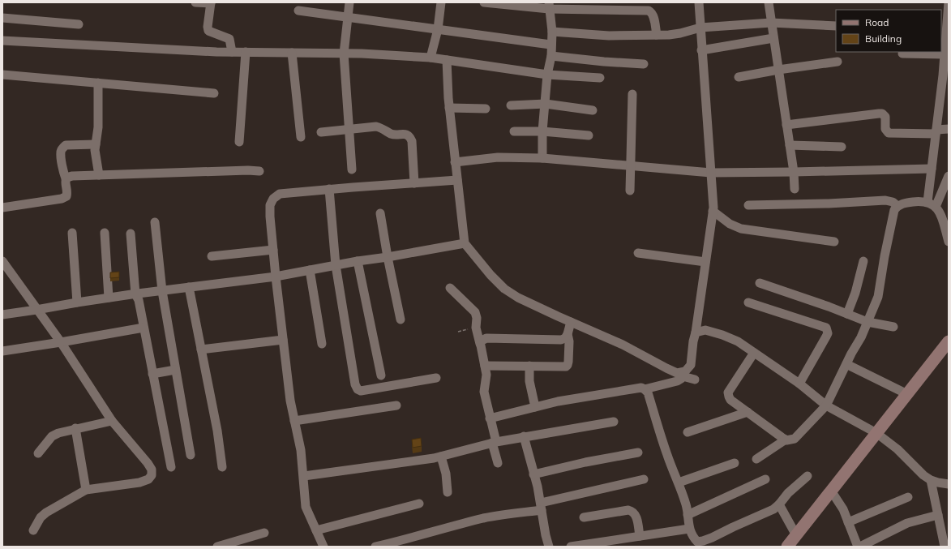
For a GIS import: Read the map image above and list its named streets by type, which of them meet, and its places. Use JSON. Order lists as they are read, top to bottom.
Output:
{
  "legend": ["Road", "Building"]
}
